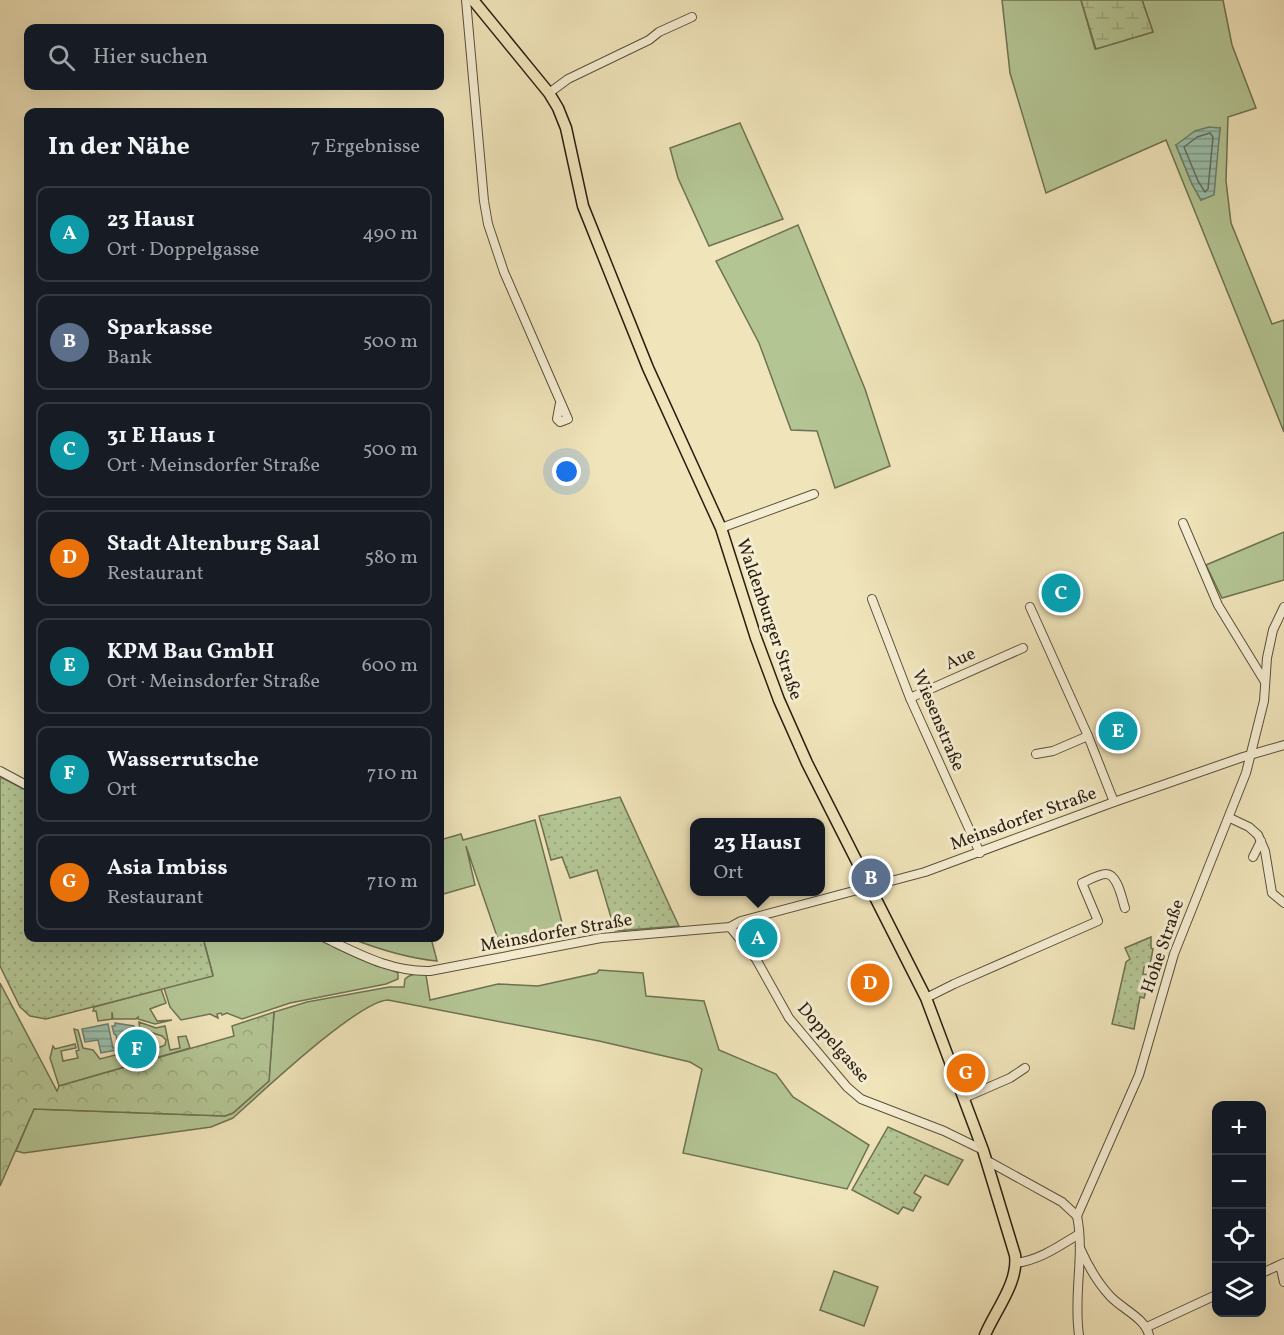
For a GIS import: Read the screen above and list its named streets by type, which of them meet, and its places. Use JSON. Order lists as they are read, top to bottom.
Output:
{
  "streets": {
    "main road": ["Waldenburger Straße"],
    "street": [
      "Aue",
      "Wiesenstraße",
      "Meinsdorfer Straße",
      "Hohe Straße",
      "Doppelgasse"
    ]
  },
  "crossings": [
    ["Waldenburger Straße", "Meinsdorfer Straße"],
    ["Waldenburger Straße", "Doppelgasse"],
    ["Aue", "Wiesenstraße"],
    ["Wiesenstraße", "Meinsdorfer Straße"],
    ["Meinsdorfer Straße", "Hohe Straße"],
    ["Meinsdorfer Straße", "Doppelgasse"],
    ["Hohe Straße", "Doppelgasse"]
  ],
  "page": {
    "search": "Hier suchen",
    "heading": ["In der Nähe", "7 Ergebnisse"],
    "list": [
      {
        "mark": "A",
        "name": "23 Haus1",
        "note": "Ort · Doppelgasse",
        "value": "490 m"
      },
      {
        "mark": "B",
        "name": "Sparkasse",
        "note": "Bank",
        "value": "500 m"
      },
      {
        "mark": "C",
        "name": "31 E Haus 1",
        "note": "Ort · Meinsdorfer Straße",
        "value": "500 m"
      },
      {
        "mark": "D",
        "name": "Stadt Altenburg Saal",
        "note": "Restaurant",
        "value": "580 m"
      },
      {
        "mark": "E",
        "name": "KPM Bau GmbH",
        "note": "Ort · Meinsdorfer Straße",
        "value": "600 m"
      },
      {
        "mark": "F",
        "name": "Wasserrutsche",
        "note": "Ort",
        "value": "710 m"
      },
      {
        "mark": "G",
        "name": "Asia Imbiss",
        "note": "Restaurant",
        "value": "710 m"
      }
    ],
    "pins": [
      "C",
      "E",
      "B",
      "A",
      "D",
      "F",
      "G"
    ],
    "popup": ["23 Haus1", "Ort"],
    "map_buttons": ["+", "−"]
  }
}
